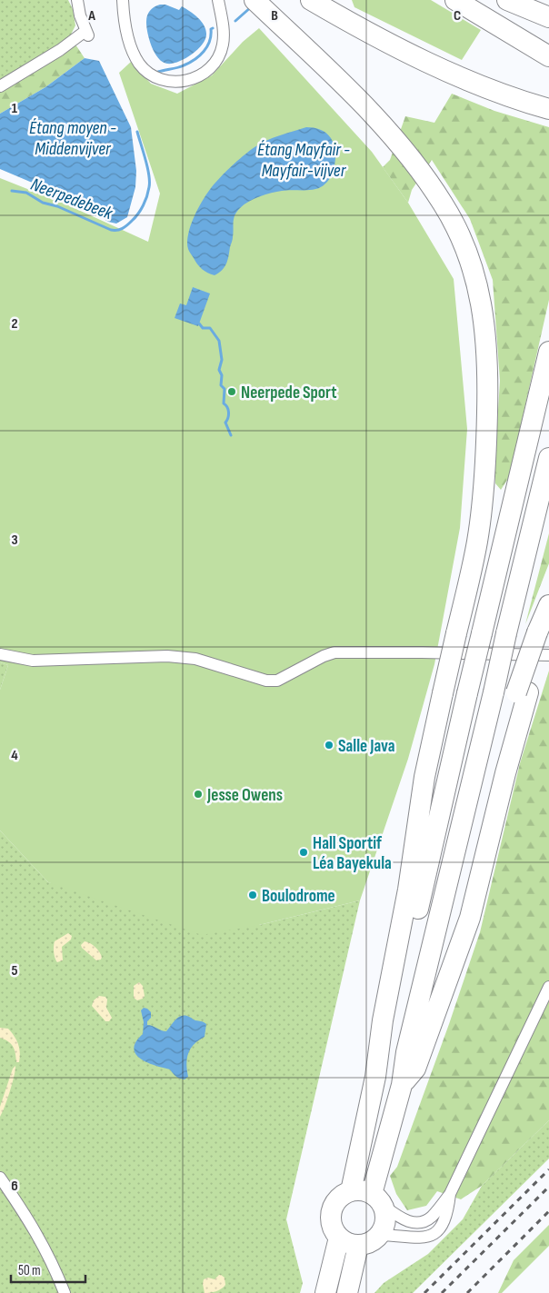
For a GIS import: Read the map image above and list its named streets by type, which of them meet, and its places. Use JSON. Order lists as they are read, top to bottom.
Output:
{
  "water": ["Étang moyen - Middenvijver", "Étang Mayfair - Mayfair-vijver", "Neerpedebeek"],
  "places": [
    "Neerpede Sport",
    "Salle Java",
    "Jesse Owens",
    "Hall Sportif Léa Bayekula",
    "Boulodrome"
  ],
  "scale_bar": "50 m",
  "grid": {
    "columns": ["A", "B", "C"],
    "rows": [
      "1",
      "2",
      "3",
      "4",
      "5",
      "6"
    ]
  }
}
